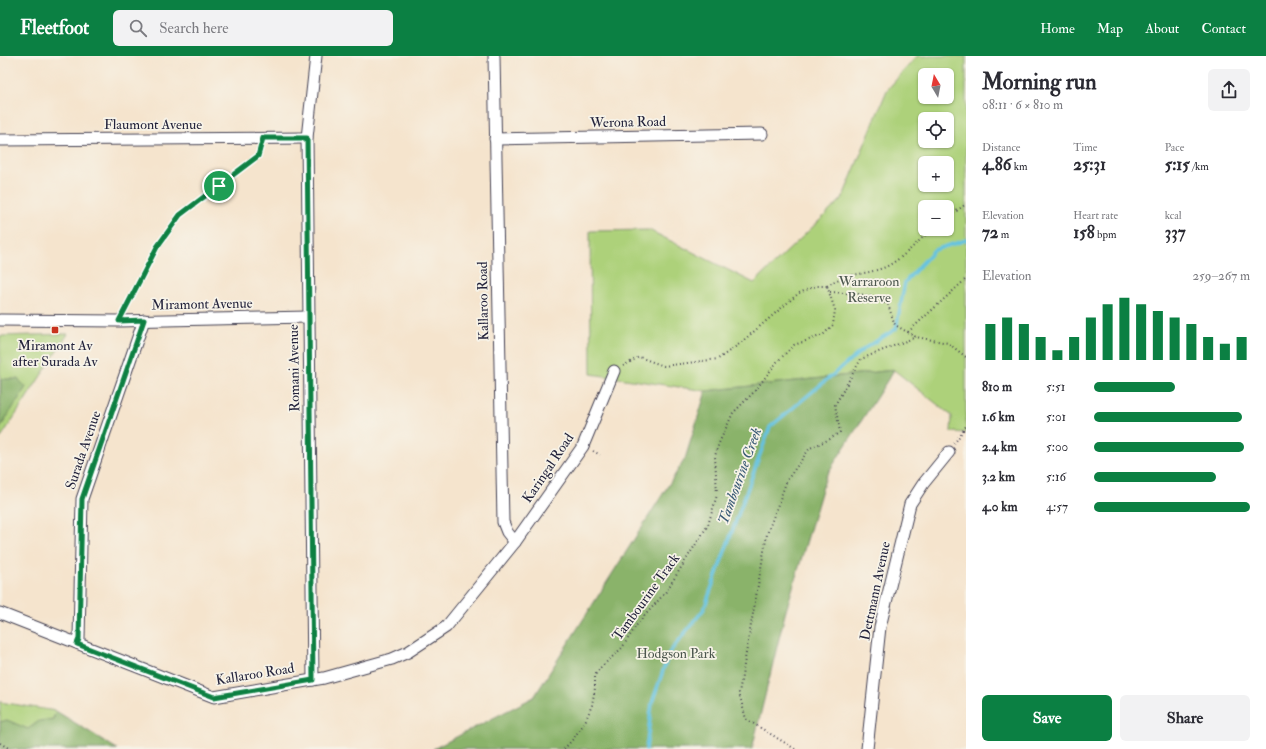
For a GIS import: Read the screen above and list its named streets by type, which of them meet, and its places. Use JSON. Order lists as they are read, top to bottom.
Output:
{
  "streets": {
    "street": [
      "Werona Road",
      "Flaumont Avenue",
      "Kallaroo Road",
      "Miramont Avenue",
      "Romani Avenue",
      "Surada Avenue",
      "Karingal Road",
      "Dettmann Avenue"
    ],
    "path": ["Tambourine Track"]
  },
  "crossings": [
    ["Werona Road", "Kallaroo Road"],
    ["Flaumont Avenue", "Romani Avenue"],
    ["Kallaroo Road", "Romani Avenue"],
    ["Kallaroo Road", "Surada Avenue"],
    ["Kallaroo Road", "Karingal Road"],
    ["Miramont Avenue", "Romani Avenue"],
    ["Miramont Avenue", "Surada Avenue"]
  ],
  "water": ["Tambourine Creek"],
  "parks": ["Warraroon Reserve", "Hodgson Park"],
  "places": {
    "transit": ["Miramont Av after Surada Av"]
  },
  "north": "top",
  "page": {
    "header": "Fleetfoot",
    "search": "Search here",
    "nav": [
      "Home",
      "Map",
      "About",
      "Contact"
    ],
    "heading": ["Morning run", "08:11 · 6 × 810 m"],
    "map_buttons": ["+", "−"],
    "stats": [
      ["Distance", "4.86 km"],
      ["Time", "25:31"],
      ["Pace", "5:15 /km"],
      ["Elevation", "72 m"],
      ["Heart rate", "158 bpm"],
      ["kcal", "337"]
    ],
    "chart": ["Elevation", "259–267 m"],
    "list": [
      {
        "name": "810 m",
        "note": "5:51"
      },
      {
        "name": "1.6 km",
        "note": "5:01"
      },
      {
        "name": "2.4 km",
        "note": "5:00"
      },
      {
        "name": "3.2 km",
        "note": "5:16"
      },
      {
        "name": "4.0 km",
        "note": "4:57"
      }
    ],
    "buttons": ["Save", "Share"]
  }
}
